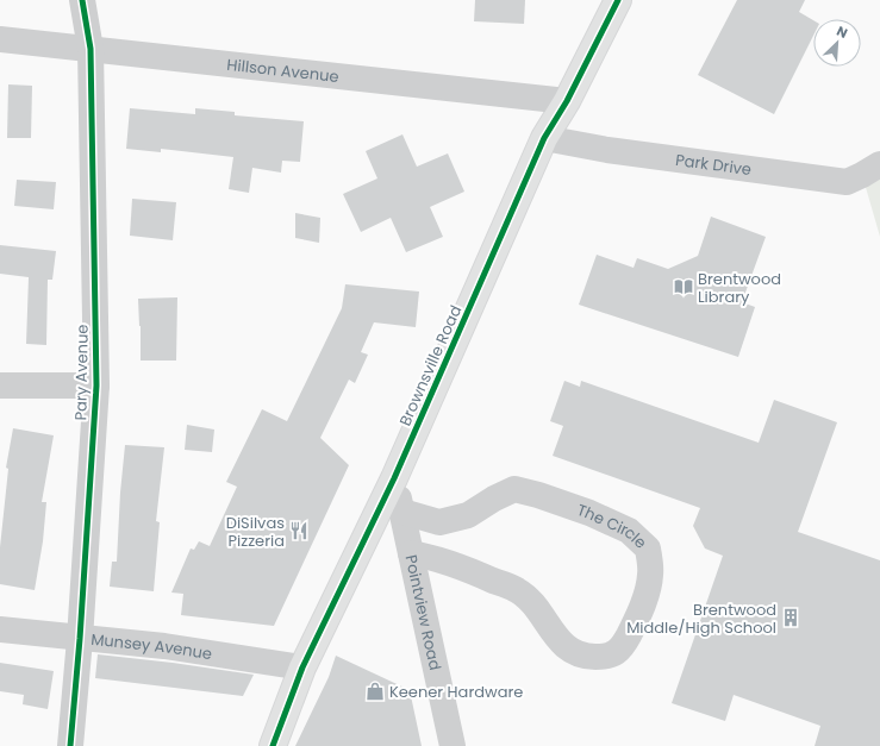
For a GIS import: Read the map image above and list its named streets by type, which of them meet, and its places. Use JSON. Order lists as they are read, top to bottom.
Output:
{
  "streets": {
    "main road": ["Brownsville Road"],
    "street": [
      "Hillson Avenue",
      "Park Drive",
      "Pary Avenue",
      "The Circle",
      "Pointview Road",
      "Munsey Avenue"
    ]
  },
  "crossings": [
    ["Hillson Avenue", "Brownsville Road"],
    ["Hillson Avenue", "Pary Avenue"],
    ["Park Drive", "Brownsville Road"],
    ["Brownsville Road", "Pointview Road"],
    ["Brownsville Road", "Munsey Avenue"],
    ["Pary Avenue", "Munsey Avenue"],
    ["The Circle", "Pointview Road"]
  ],
  "places": {
    "library": ["Brentwood Library"],
    "restaurant": ["DiSilvas Pizzeria"],
    "building": ["Brentwood Middle/High School"],
    "shop": ["Keener Hardware"]
  },
  "north": "top right"
}
